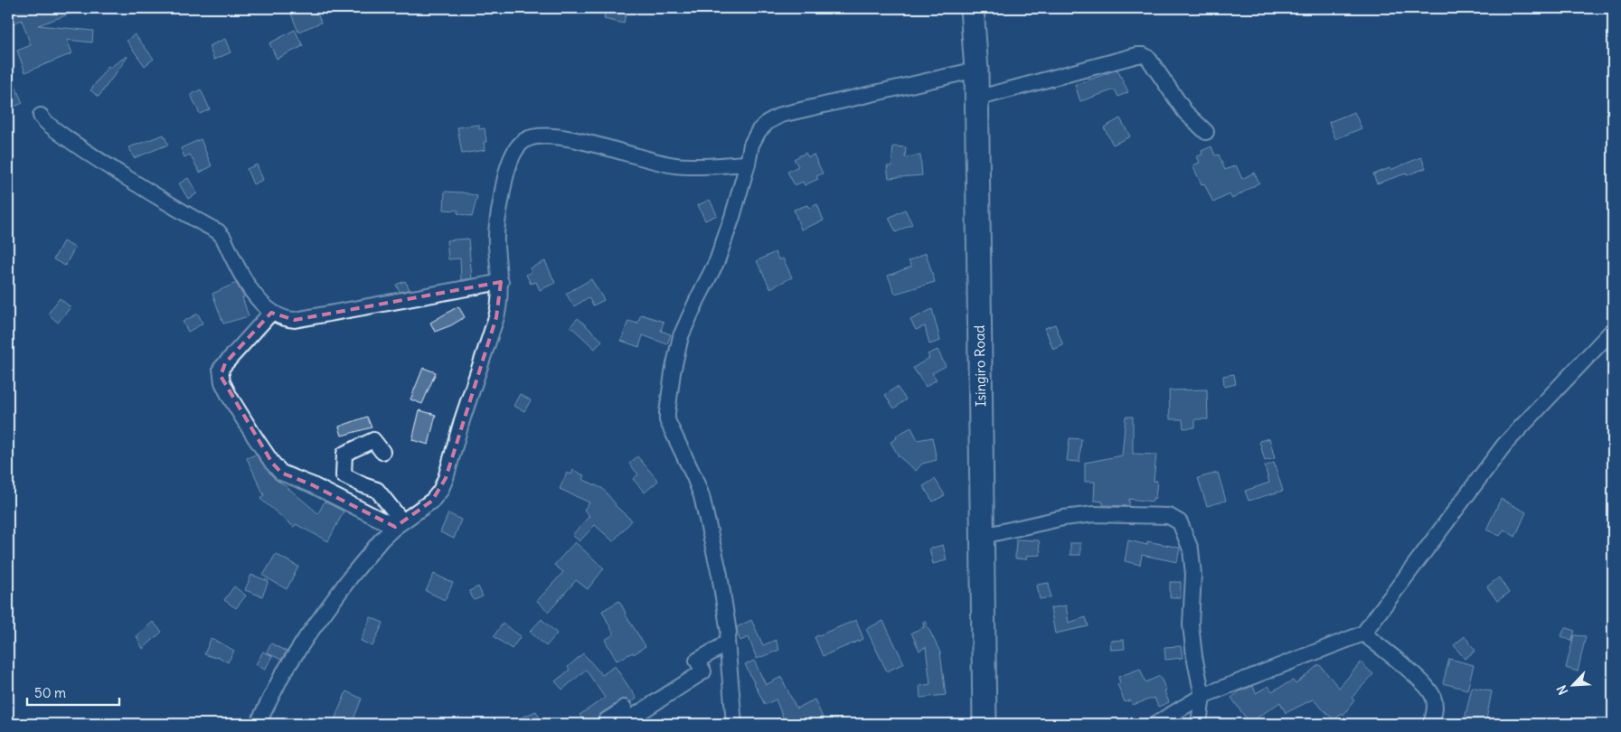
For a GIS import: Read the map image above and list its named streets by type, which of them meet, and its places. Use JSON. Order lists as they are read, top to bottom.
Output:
{
  "streets": {
    "main road": ["Isingiro Road"]
  },
  "scale_bar": "50 m",
  "north": "bottom left"
}
